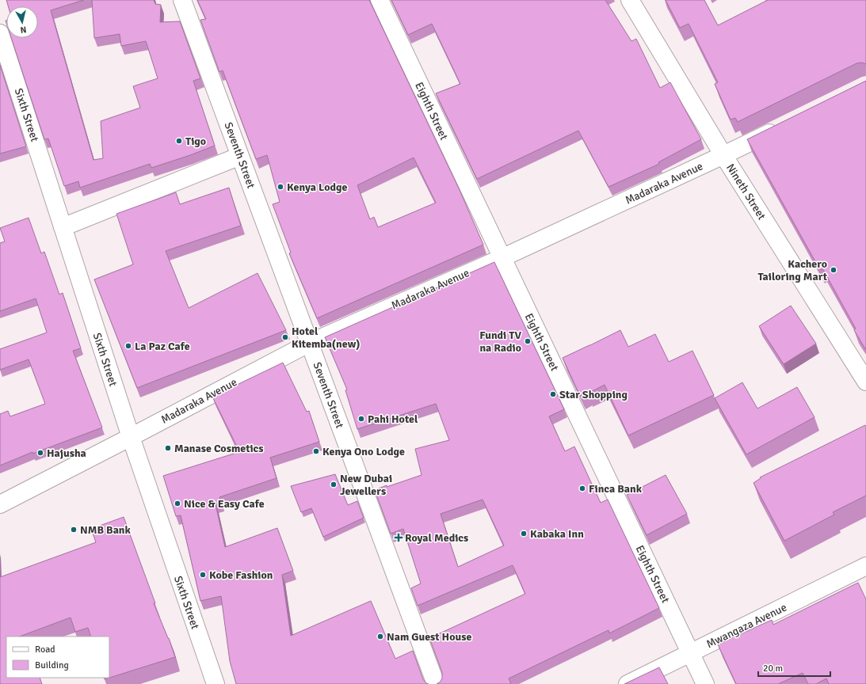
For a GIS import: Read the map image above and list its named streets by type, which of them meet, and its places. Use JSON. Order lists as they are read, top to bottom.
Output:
{
  "streets": {
    "street": [
      "Eighth Street",
      "Sixth Street",
      "Seventh Street",
      "Madaraka Avenue",
      "Nineth Street",
      "Mwangaza Avenue"
    ]
  },
  "crossings": [
    ["Eighth Street", "Madaraka Avenue"],
    ["Eighth Street", "Mwangaza Avenue"],
    ["Sixth Street", "Madaraka Avenue"],
    ["Seventh Street", "Madaraka Avenue"],
    ["Madaraka Avenue", "Nineth Street"]
  ],
  "places": {
    "other": [
      "Tigo",
      "Kenya Lodge",
      "Kachero Tailoring Mart",
      "Hotel Kitemba(new)",
      "Fundi TV na Radio",
      "La Paz Cafe",
      "Star Shopping",
      "Pahi Hotel",
      "Manase Cosmetics",
      "Kenya Ono Lodge",
      "Hajusha",
      "New Dubai Jewellers",
      "Finca Bank",
      "Nice & Easy Cafe",
      "NMB Bank",
      "Kabaka Inn",
      "Kobe Fashion",
      "Nam Guest House"
    ],
    "health": ["Royal Medics"]
  },
  "legend": ["Road", "Building"],
  "scale_bar": "20 m",
  "north": "bottom"
}
